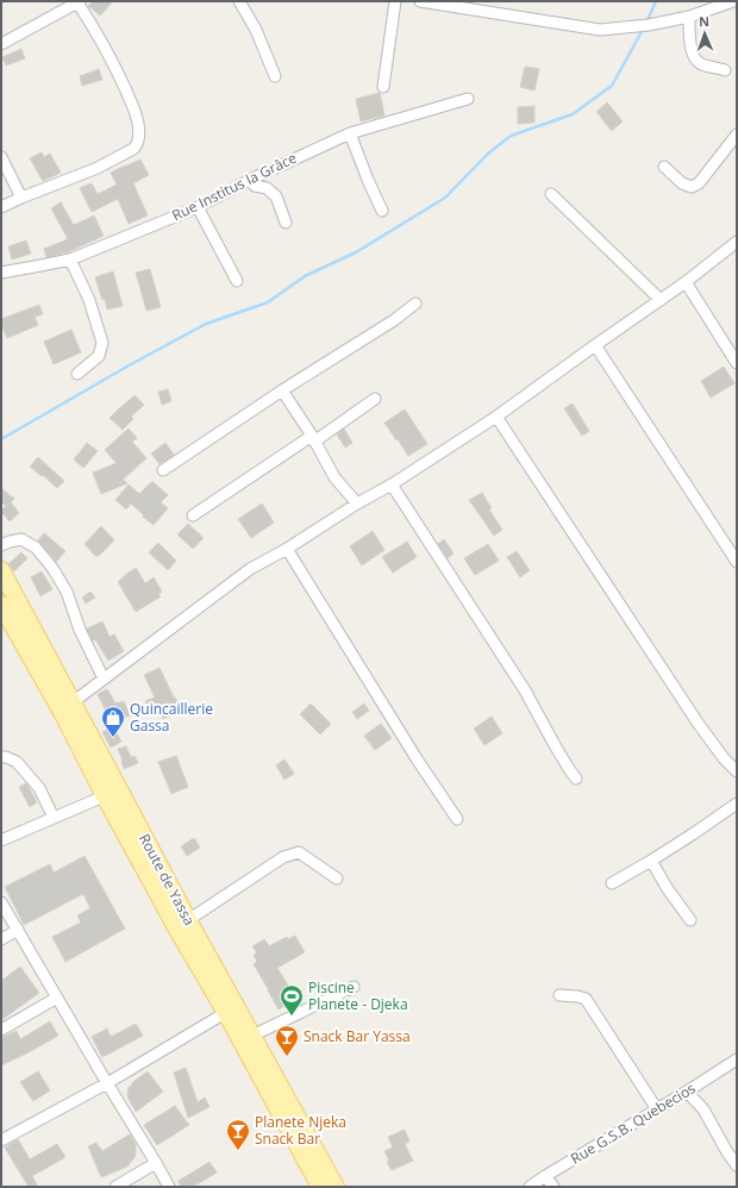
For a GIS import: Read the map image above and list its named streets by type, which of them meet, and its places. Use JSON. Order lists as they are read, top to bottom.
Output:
{
  "streets": {
    "main road": ["Route de Yassa"],
    "street": ["Rue Institus la Grâce", "Rue G.S.B. Quebecios"]
  },
  "places": {
    "shop": ["Quincaillerie Gassa"],
    "sports": ["Piscine Planete - Djeka"],
    "bar": ["Snack Bar Yassa", "Planete Njeka Snack Bar"]
  },
  "north": "top"
}
